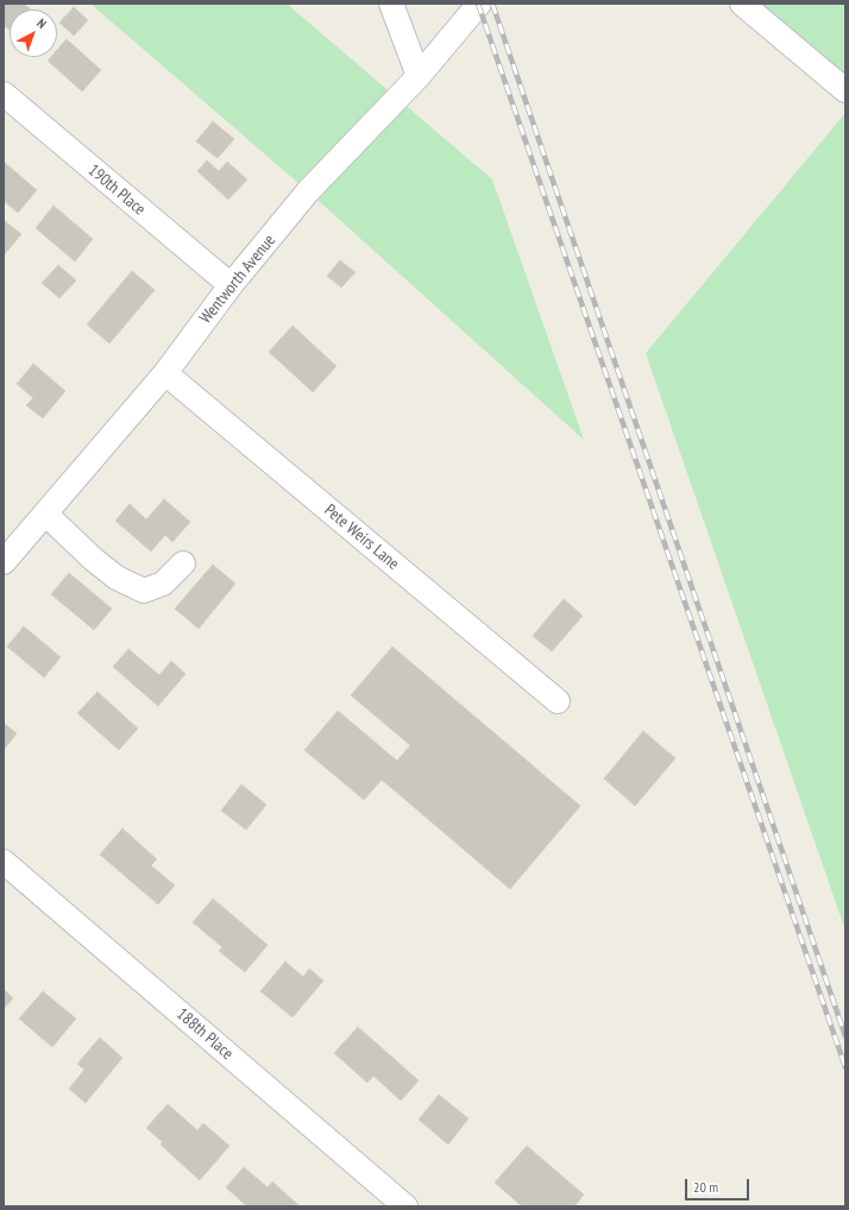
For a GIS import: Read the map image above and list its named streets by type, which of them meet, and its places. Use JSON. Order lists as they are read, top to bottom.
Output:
{
  "streets": {
    "street": [
      "190th Place",
      "Wentworth Avenue",
      "Pete Weirs Lane",
      "188th Place"
    ]
  },
  "crossings": [
    ["190th Place", "Wentworth Avenue"],
    ["Wentworth Avenue", "Pete Weirs Lane"]
  ],
  "scale_bar": "20 m",
  "north": "top right"
}
